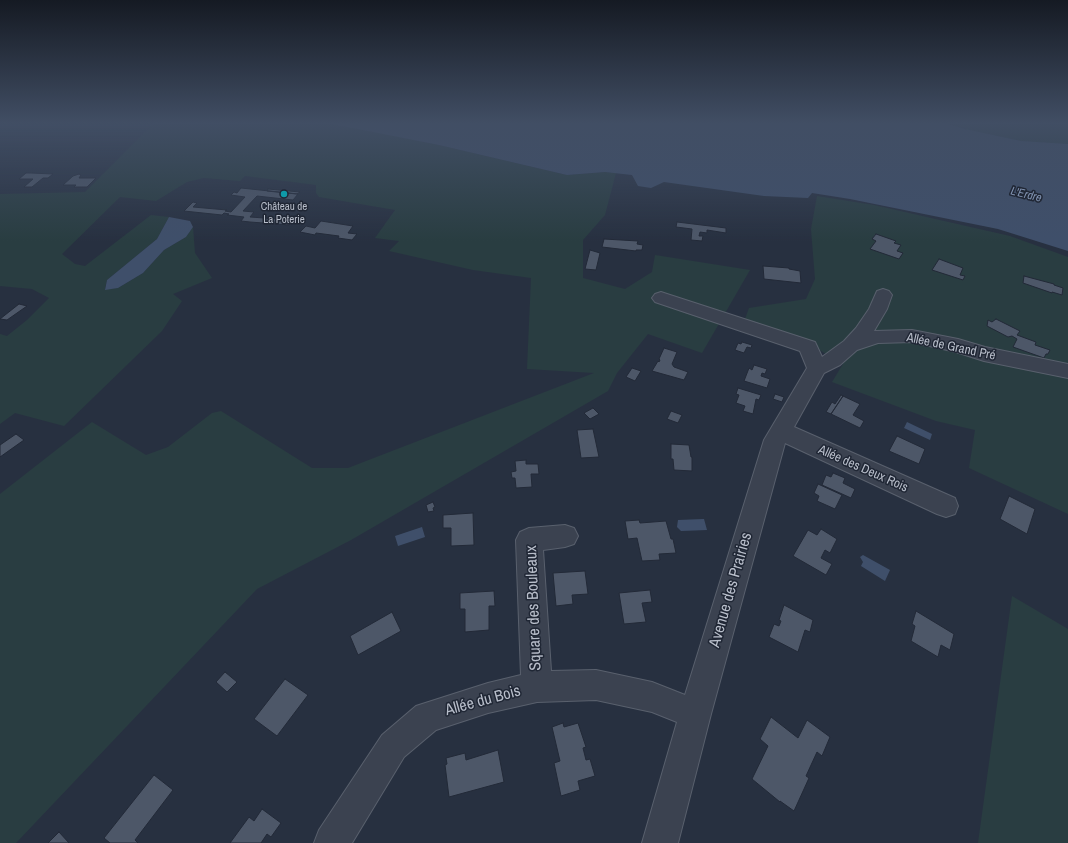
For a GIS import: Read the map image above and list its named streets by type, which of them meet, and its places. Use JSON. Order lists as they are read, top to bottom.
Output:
{
  "streets": {
    "street": [
      "Allée de Grand Pré",
      "Allée des Deux Rois",
      "Avenue des Prairies",
      "Square des Bouleaux",
      "Allée du Bois"
    ]
  },
  "crossings": [
    ["Allée de Grand Pré", "Avenue des Prairies"],
    ["Allée des Deux Rois", "Avenue des Prairies"],
    ["Avenue des Prairies", "Allée du Bois"],
    ["Square des Bouleaux", "Allée du Bois"]
  ],
  "water": ["L'Erdre"],
  "places": ["Château de La Poterie"]
}
